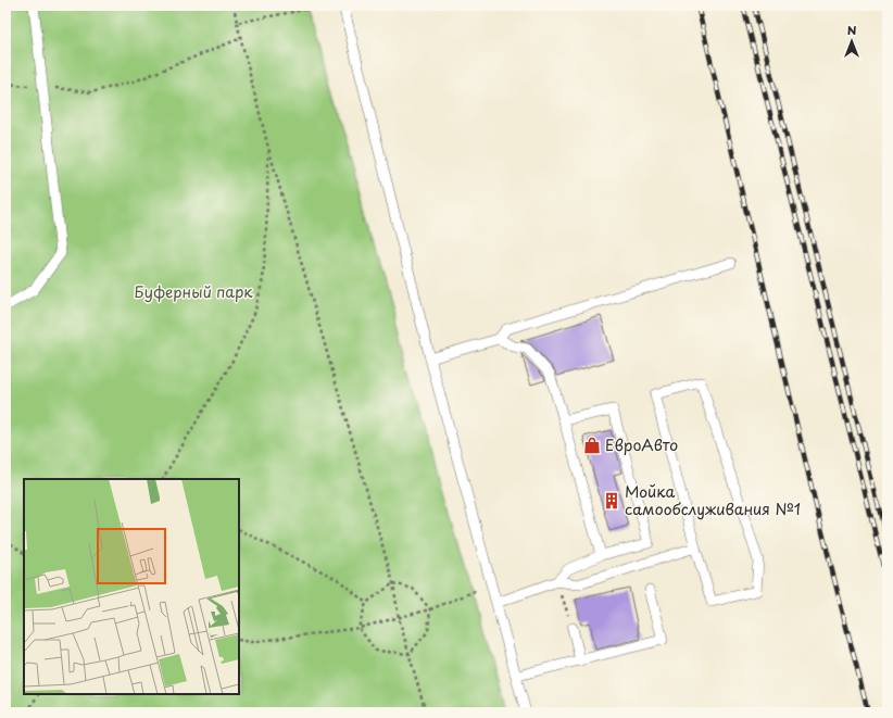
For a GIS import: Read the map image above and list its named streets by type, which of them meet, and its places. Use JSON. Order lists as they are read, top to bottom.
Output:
{
  "parks": ["Буферный парк"],
  "places": {
    "shop": ["ЕвроАвто"],
    "building": ["Мойка самообслуживания №1"]
  },
  "north": "top"
}
